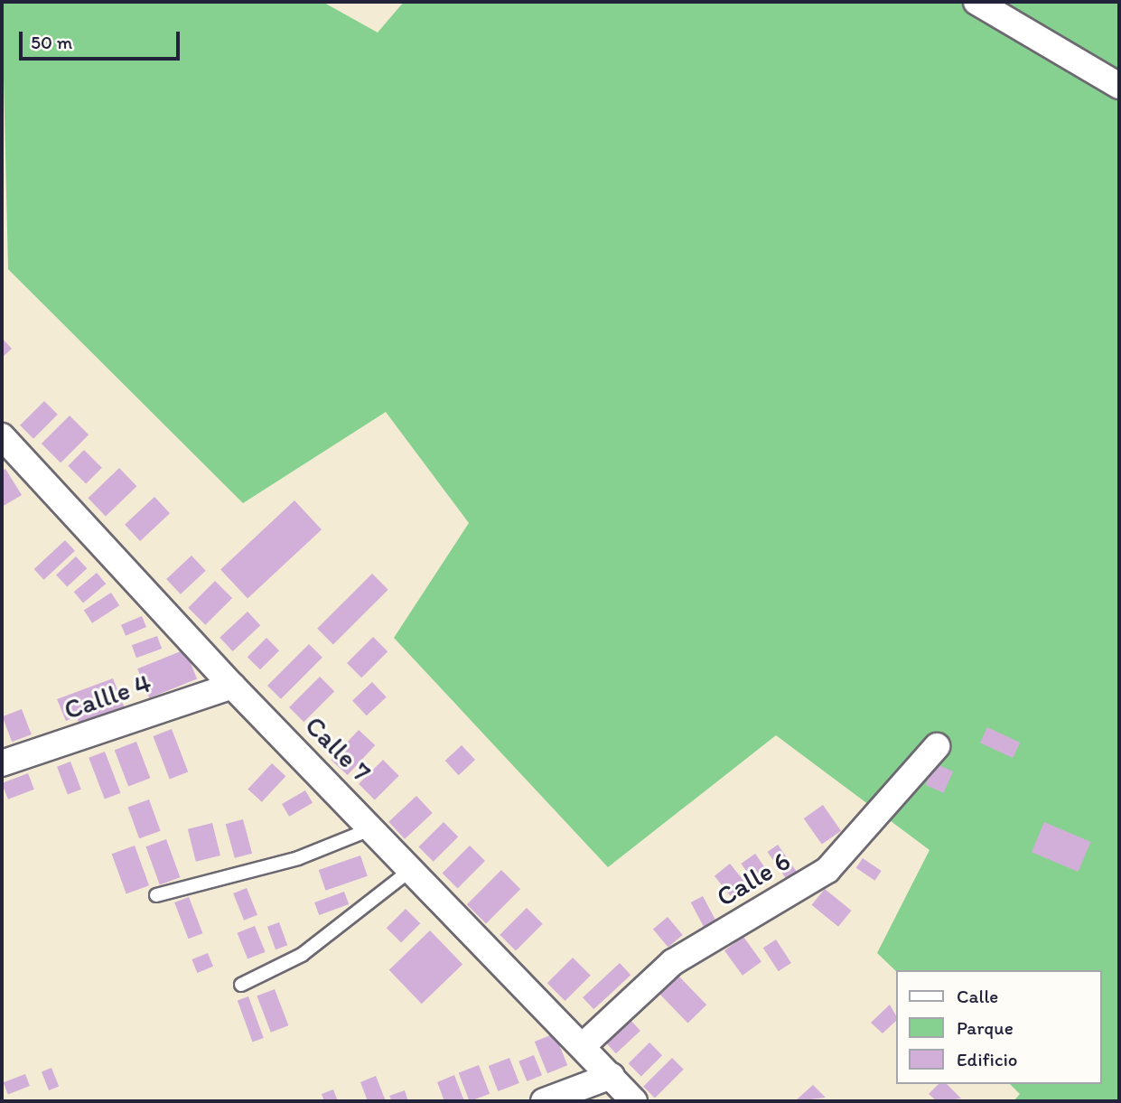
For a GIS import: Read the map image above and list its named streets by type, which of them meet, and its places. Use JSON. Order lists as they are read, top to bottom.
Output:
{
  "streets": {
    "street": ["Callle 4", "Calle 7", "Calle 6"]
  },
  "crossings": [
    ["Callle 4", "Calle 7"],
    ["Calle 7", "Calle 6"]
  ],
  "legend": ["Calle", "Parque", "Edificio"],
  "scale_bar": "50 m"
}
